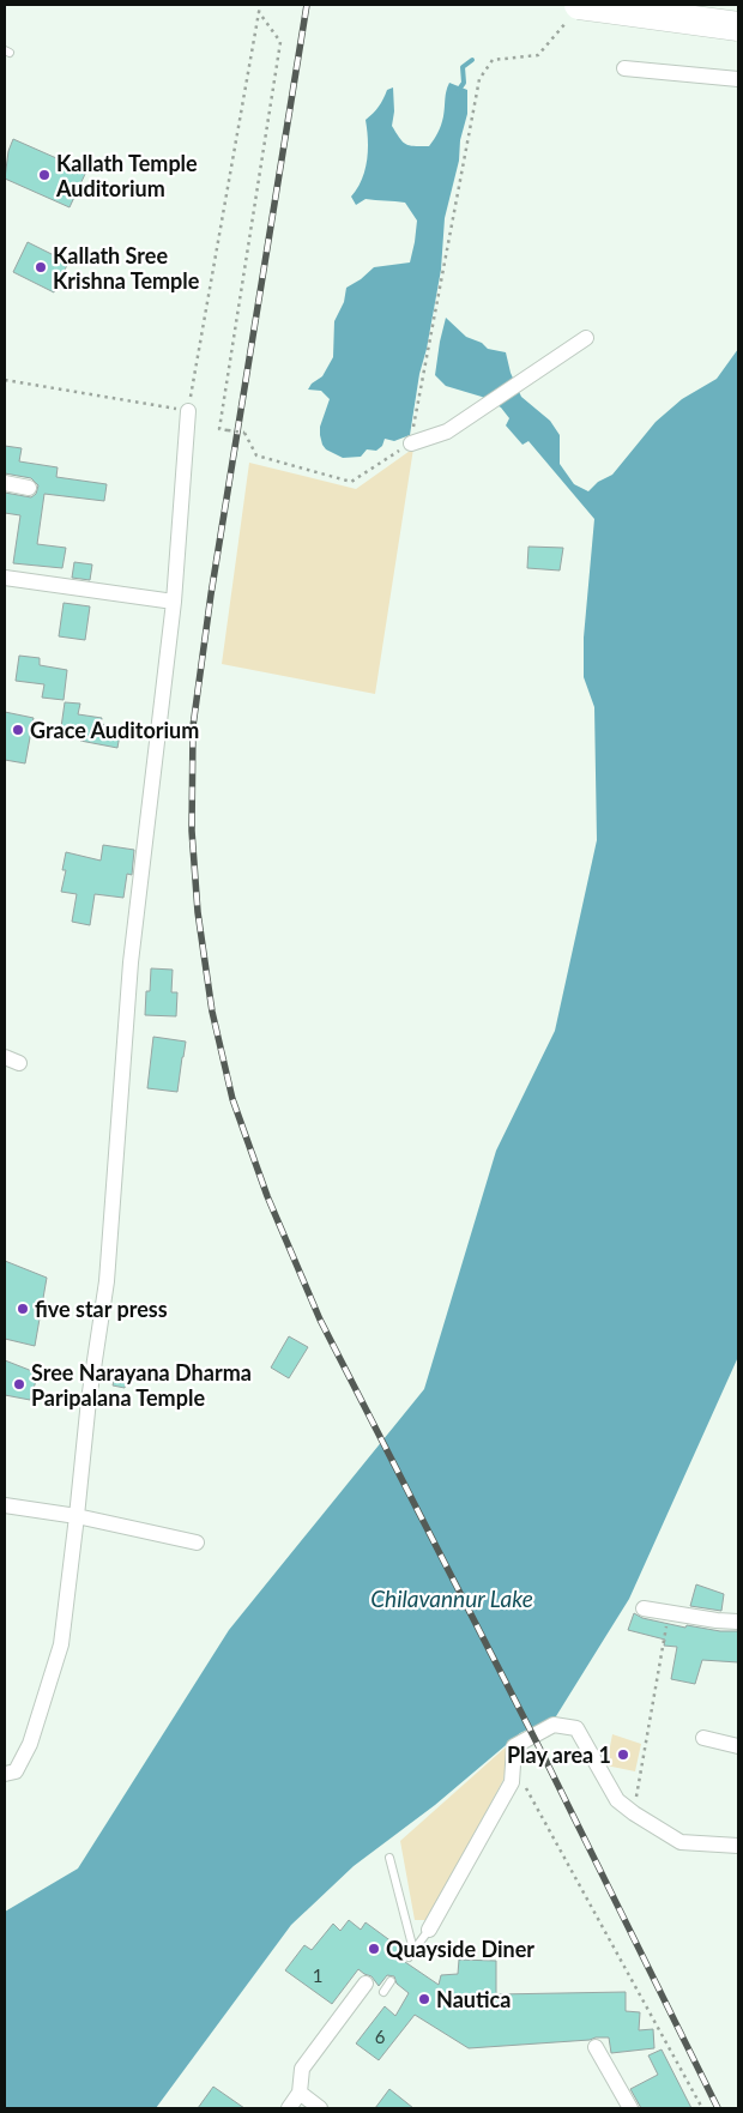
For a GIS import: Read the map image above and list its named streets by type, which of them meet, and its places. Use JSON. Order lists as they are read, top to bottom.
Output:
{
  "water": ["Chilavannur Lake"],
  "places": [
    "Kallath Temple Auditorium",
    "Kallath Sree Krishna Temple",
    "Grace Auditorium",
    "five star press",
    "Sree Narayana Dharma Paripalana Temple",
    "Play area 1",
    "Quayside Diner",
    "Nautica"
  ],
  "house_numbers": ["1", "6"]
}
